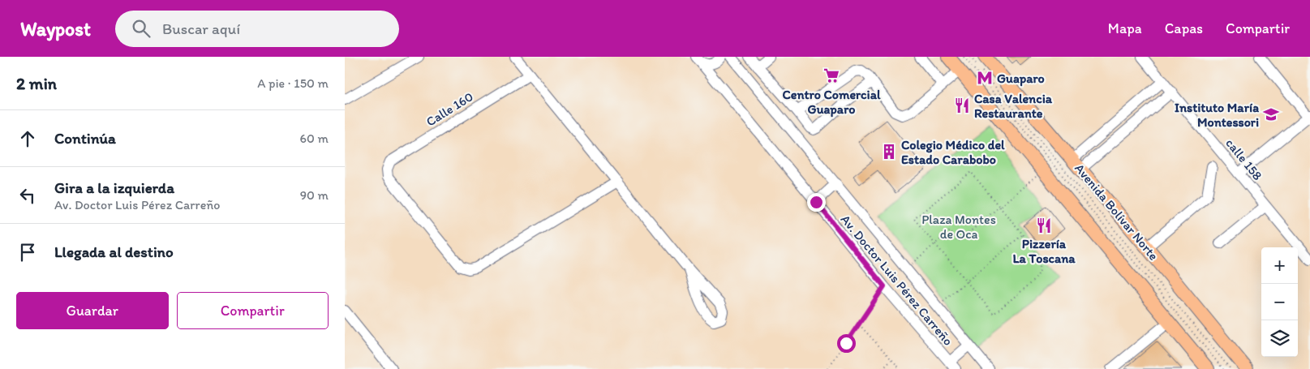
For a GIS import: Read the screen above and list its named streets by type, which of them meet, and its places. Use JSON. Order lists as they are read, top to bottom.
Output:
{
  "streets": {
    "main road": ["Avenida Bolívar Norte"],
    "street": ["Calle 160", "calle 158", "Av. Doctor Luis Pérez Carreño"]
  },
  "parks": ["Plaza Montes de Oca"],
  "places": {
    "supermarket": ["Centro Comercial Guaparo"],
    "metro station": ["Guaparo"],
    "restaurant": ["Casa Valencia Restaurante", "Pizzería La Toscana"],
    "school or university": ["Instituto María Montessori"],
    "building": ["Colegio Médico del Estado Carabobo"]
  },
  "page": {
    "header": "Waypost",
    "search": "Buscar aquí",
    "nav": ["Mapa", "Capas", "Compartir"],
    "heading": ["2 min", "A pie · 150 m"],
    "list": [
      ["Continúa", "60 m"],
      ["Gira a la izquierda", "Av. Doctor Luis Pérez Carreño", "90 m"],
      "Llegada al destino"
    ],
    "map_buttons": ["+", "−"],
    "buttons": ["Guardar", "Compartir"]
  }
}
